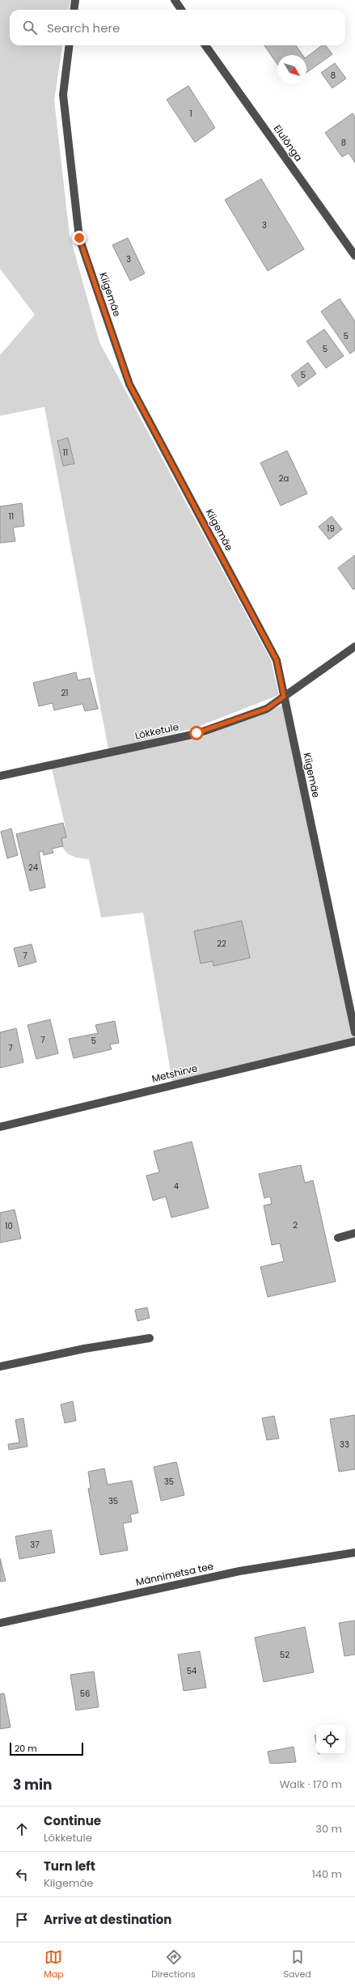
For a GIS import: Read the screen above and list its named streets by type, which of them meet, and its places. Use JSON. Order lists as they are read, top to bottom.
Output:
{
  "streets": {
    "street": [
      "Elulõnga",
      "Kiigemäe",
      "Lõkketule",
      "Metshirve",
      "Männimetsa tee"
    ]
  },
  "crossings": [
    ["Kiigemäe", "Lõkketule"]
  ],
  "house_numbers": [
    "8",
    "1",
    "8",
    "3",
    "3",
    "5",
    "5",
    "5",
    "11",
    "2a",
    "11",
    "19",
    "21",
    "24",
    "22",
    "7",
    "7",
    "5",
    "7",
    "4",
    "2",
    "10",
    "33",
    "35",
    "35",
    "37",
    "52",
    "54",
    "56"
  ],
  "scale_bar": "20 m",
  "north": "bottom right",
  "page": {
    "search": "Search here",
    "scale": "20 m",
    "heading": ["3 min", "Walk · 170 m"],
    "list": [
      ["Continue", "Lõkketule", "30 m"],
      ["Turn left", "Kiigemäe", "140 m"],
      "Arrive at destination"
    ],
    "nav": ["Map", "Directions", "Saved"]
  }
}
